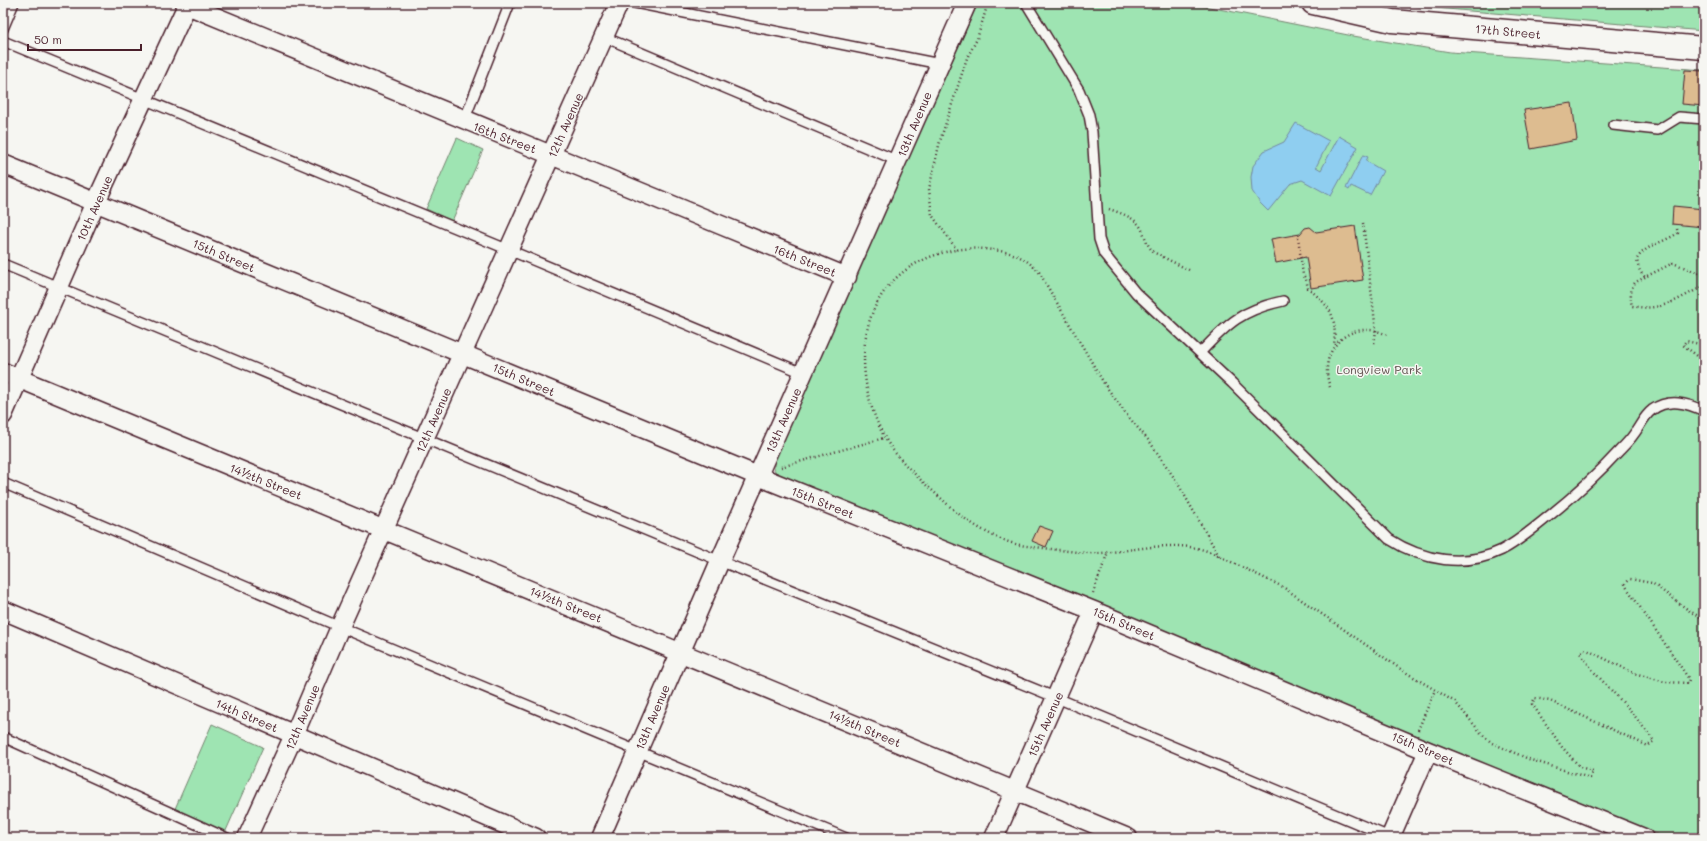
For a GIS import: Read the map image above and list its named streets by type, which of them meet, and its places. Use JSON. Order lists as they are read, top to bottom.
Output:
{
  "streets": {
    "street": [
      "17th Street",
      "13th Avenue",
      "12th Avenue",
      "16th Street",
      "10th Avenue",
      "15th Street",
      "14½th Street",
      "14th Street",
      "15th Avenue"
    ]
  },
  "crossings": [
    ["13th Avenue", "16th Street"],
    ["13th Avenue", "15th Street"],
    ["13th Avenue", "14½th Street"],
    ["12th Avenue", "16th Street"],
    ["12th Avenue", "15th Street"],
    ["12th Avenue", "14½th Street"],
    ["12th Avenue", "14th Street"],
    ["16th Street", "10th Avenue"],
    ["10th Avenue", "15th Street"],
    ["10th Avenue", "14½th Street"],
    ["15th Street", "15th Avenue"],
    ["14½th Street", "15th Avenue"]
  ],
  "parks": ["Longview Park"],
  "scale_bar": "50 m"
}
